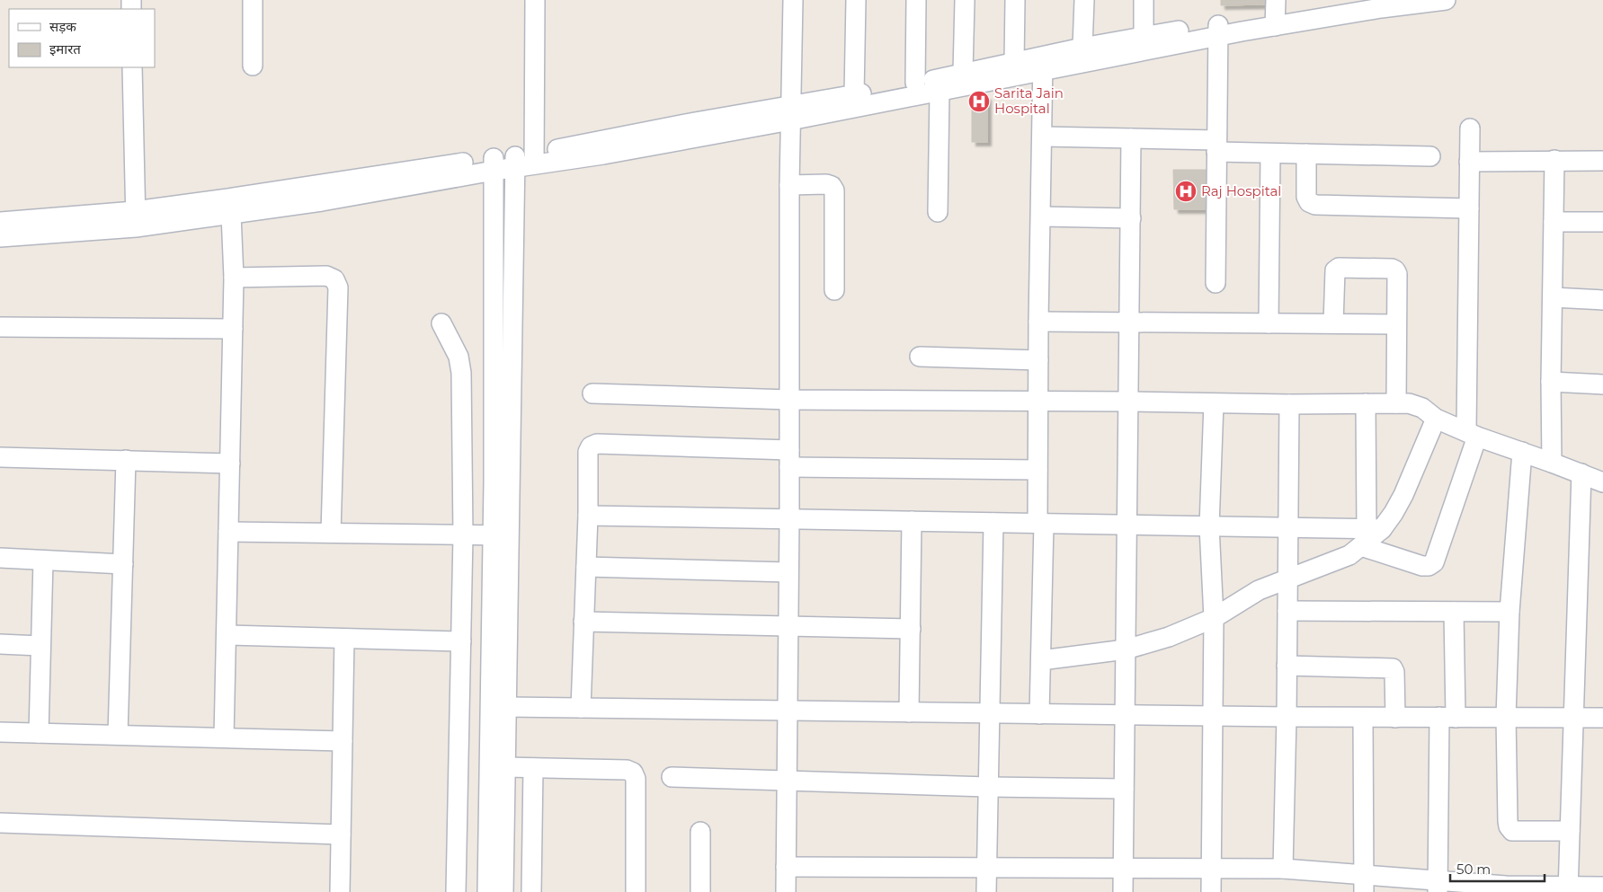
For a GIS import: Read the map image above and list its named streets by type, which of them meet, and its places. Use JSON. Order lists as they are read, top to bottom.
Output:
{
  "places": {
    "hospital": ["Sarita Jain Hospital", "Raj Hospital"]
  },
  "legend": ["सड़क", "इमारत"],
  "scale_bar": "50 m"
}
